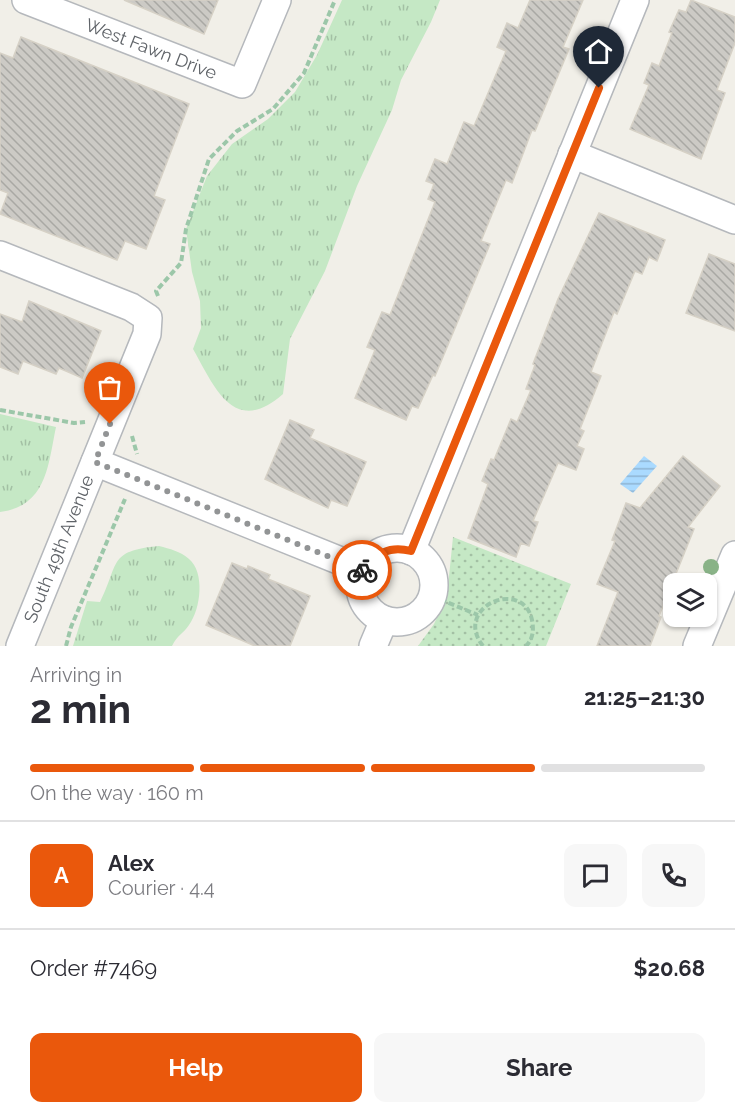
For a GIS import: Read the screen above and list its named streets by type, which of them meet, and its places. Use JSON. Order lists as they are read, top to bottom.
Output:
{
  "streets": {
    "street": ["West Fawn Drive", "South 49th Avenue"]
  },
  "page": {
    "heading": ["2 min", "Arriving in", "21:25–21:30"],
    "panel": [
      "Alex",
      "Courier · 4.4",
      "Order #7469",
      "$20.68"
    ],
    "bar": "On the way · 160 m",
    "round": "A",
    "buttons": ["Help", "Share"]
  }
}
